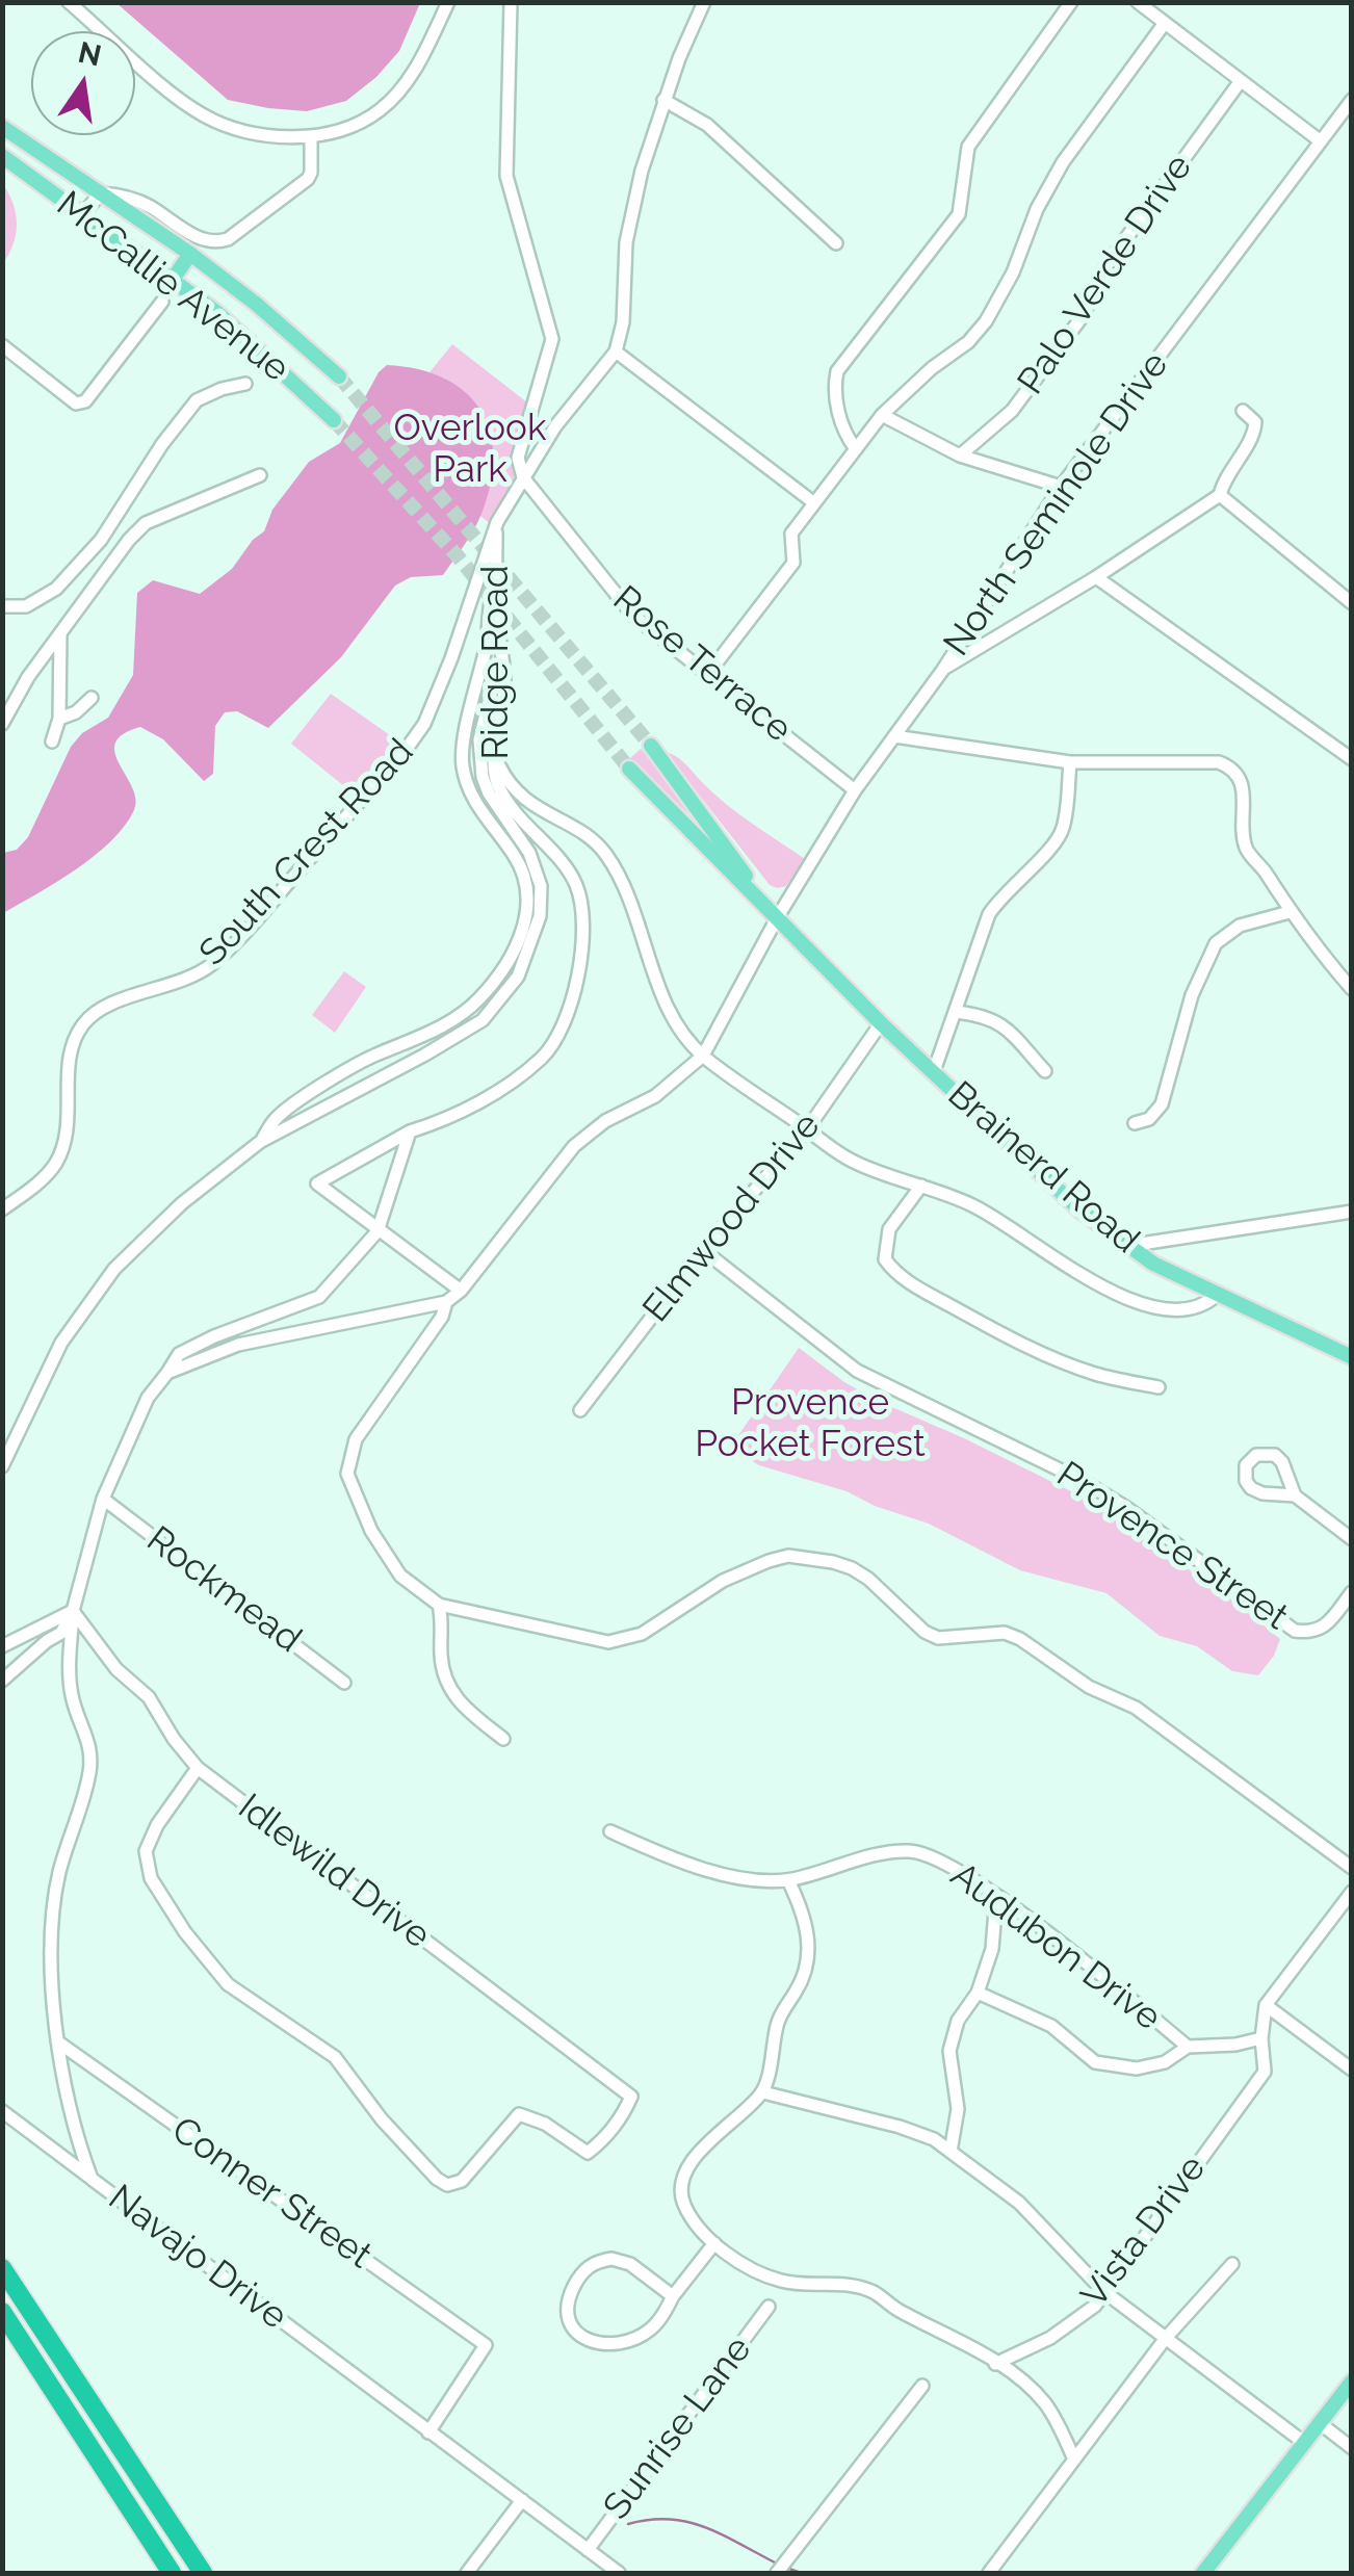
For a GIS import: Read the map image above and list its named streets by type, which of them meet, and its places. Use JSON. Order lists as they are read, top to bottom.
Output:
{
  "streets": {
    "main road": ["McCallie Avenue", "Brainerd Road"],
    "street": [
      "Palo Verde Drive",
      "North Seminole Drive",
      "Ridge Road",
      "Rose Terrace",
      "South Crest Road",
      "Elmwood Drive",
      "Provence Street",
      "Rockmead",
      "Idlewild Drive",
      "Audubon Drive",
      "Conner Street",
      "Vista Drive",
      "Navajo Drive",
      "Sunrise Lane"
    ]
  },
  "crossings": [
    ["North Seminole Drive", "Rose Terrace"],
    ["North Seminole Drive", "Brainerd Road"],
    ["Ridge Road", "South Crest Road"],
    ["Rose Terrace", "South Crest Road"],
    ["Brainerd Road", "Elmwood Drive"],
    ["Elmwood Drive", "Provence Street"],
    ["Idlewild Drive", "Navajo Drive"],
    ["Audubon Drive", "Vista Drive"],
    ["Conner Street", "Navajo Drive"],
    ["Navajo Drive", "Sunrise Lane"]
  ],
  "parks": ["Overlook Park", "Provence Pocket Forest"],
  "north": "top"
}
